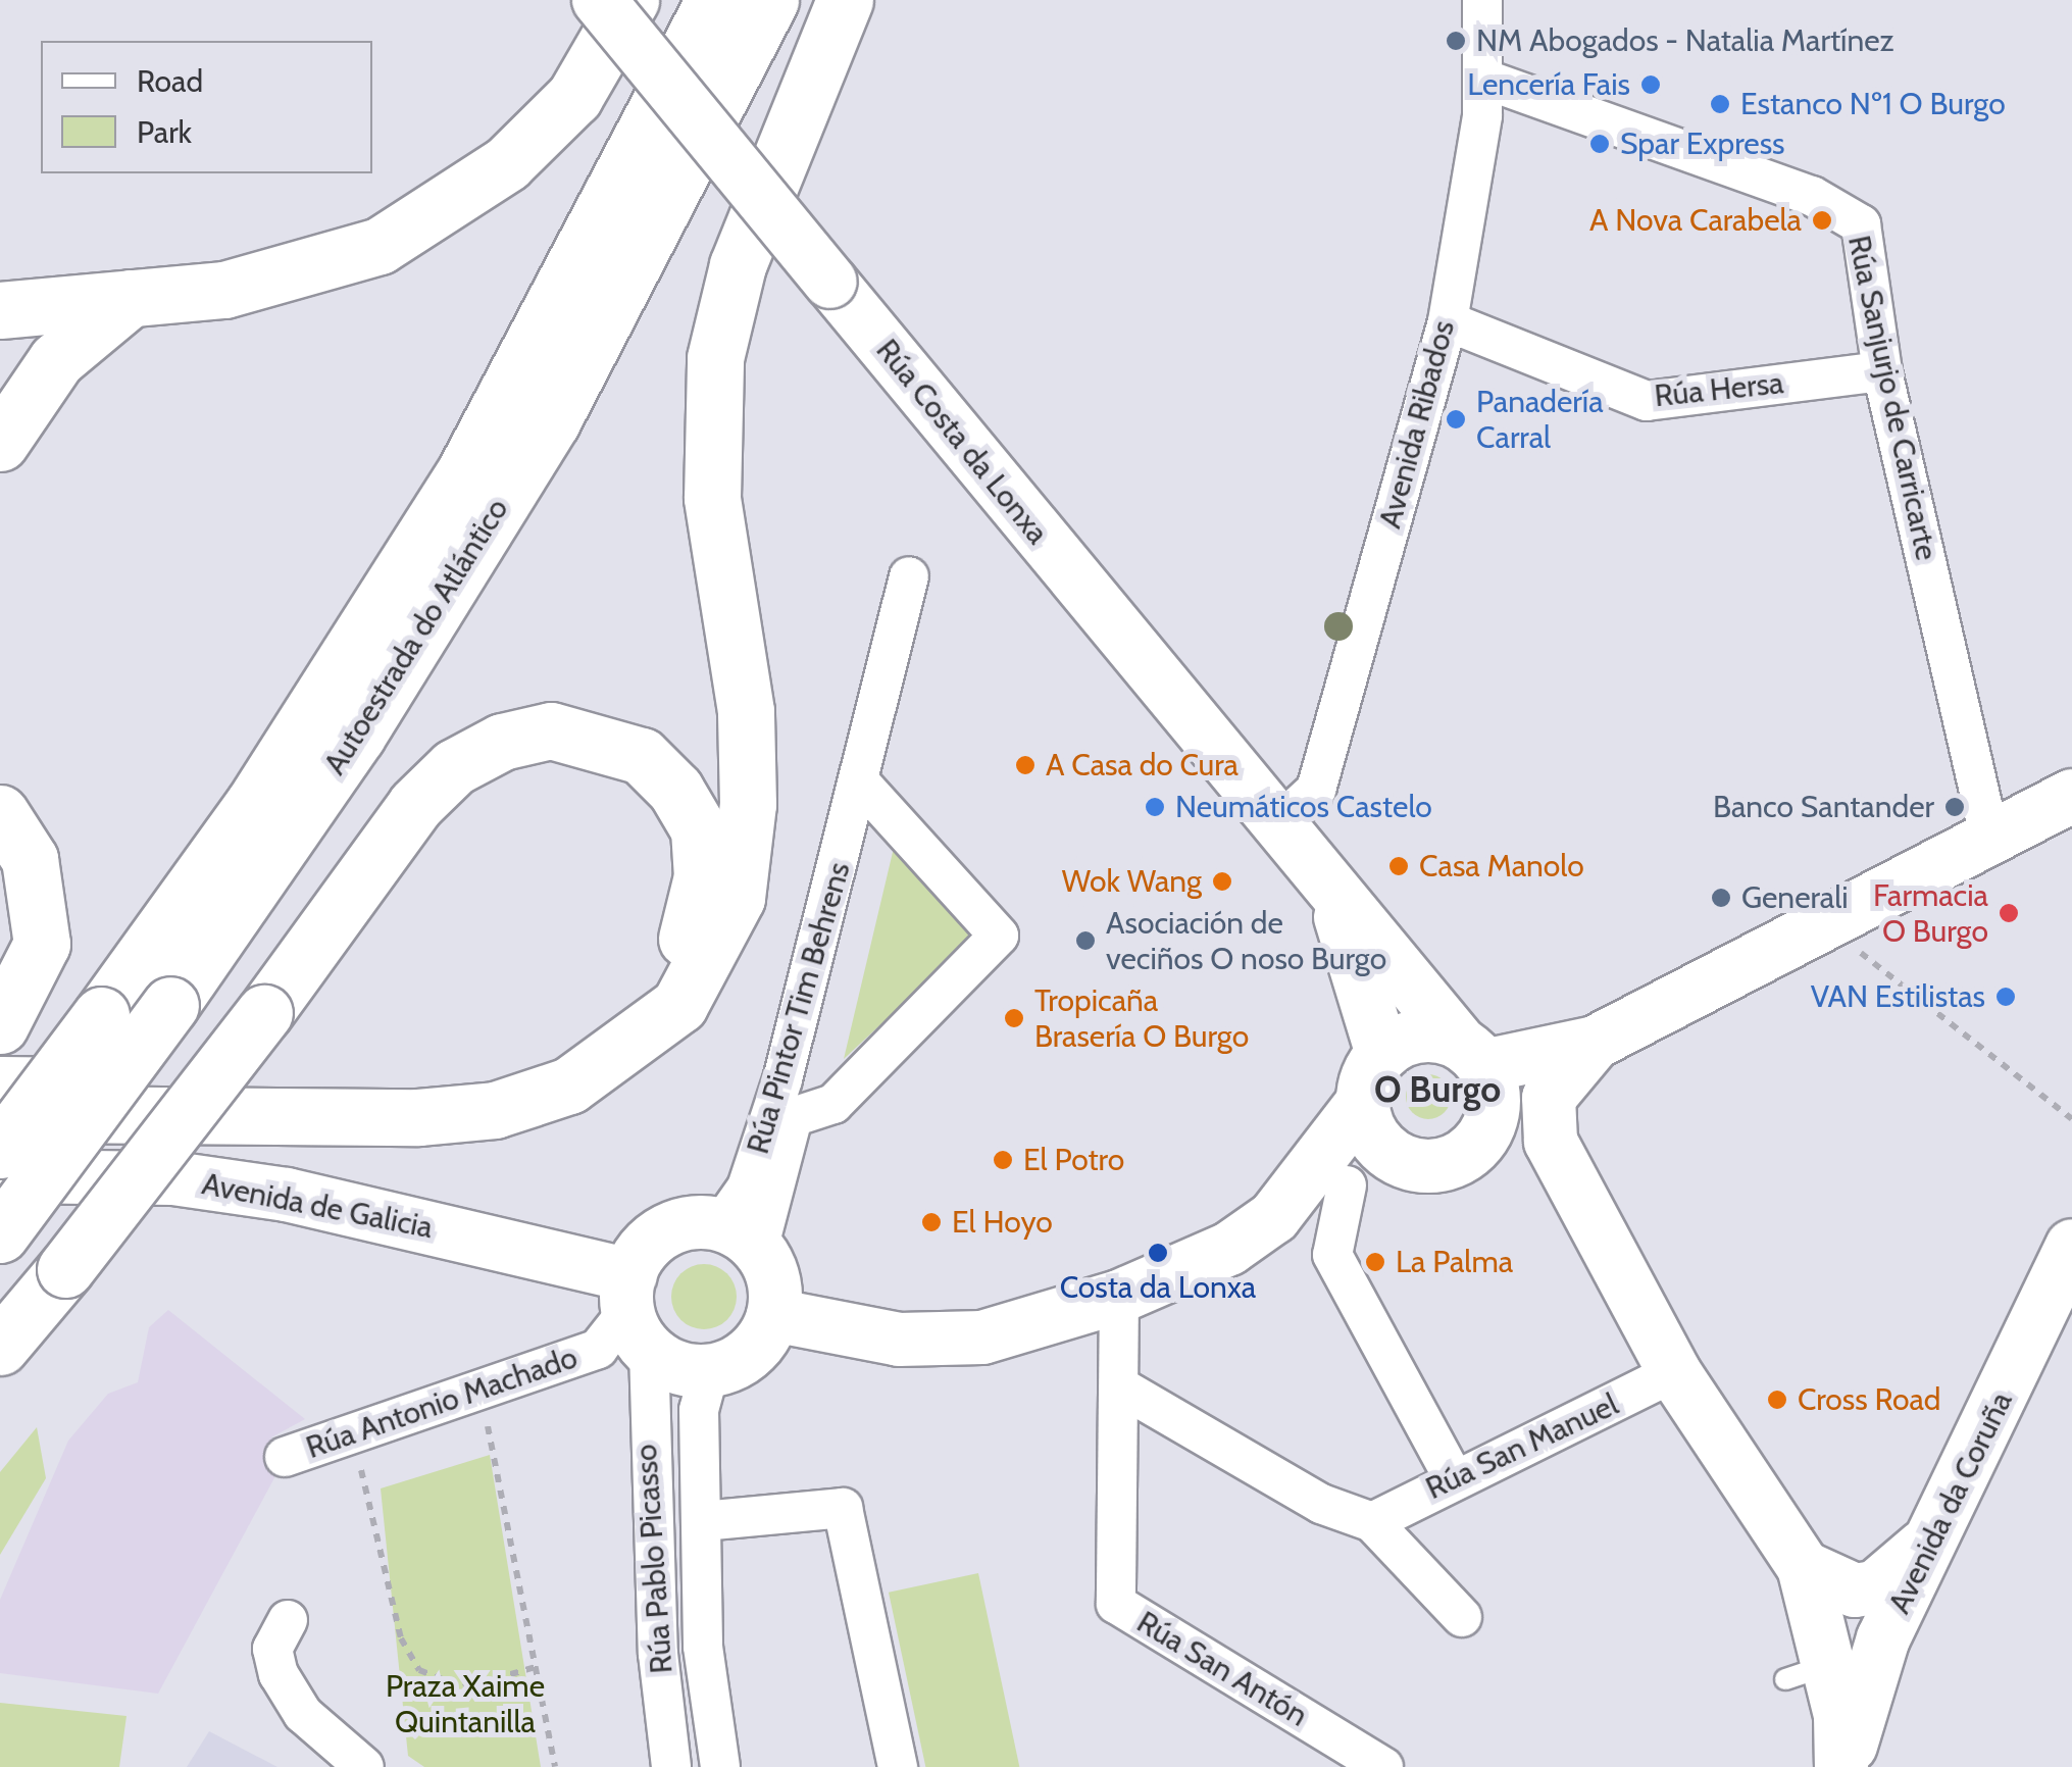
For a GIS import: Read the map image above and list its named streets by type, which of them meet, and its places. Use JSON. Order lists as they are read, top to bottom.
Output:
{
  "streets": {
    "highway": ["Autoestrada do Atlántico"],
    "main road": ["Rúa Costa da Lonxa", "Avenida de Galicia", "Avenida da Coruña"],
    "street": [
      "Rúa Hersa",
      "Rúa Sanjurjo de Carricarte",
      "Avenida Ribados",
      "Rúa Pintor Tim Behrens",
      "Rúa Antonio Machado",
      "Rúa San Manuel",
      "Rúa Pablo Picasso",
      "Rúa San Antón"
    ]
  },
  "crossings": [
    ["Rúa Hersa", "Rúa Sanjurjo de Carricarte"],
    ["Rúa Hersa", "Avenida Ribados"],
    ["Rúa Sanjurjo de Carricarte", "Avenida Ribados"],
    ["Avenida Ribados", "Rúa Costa da Lonxa"],
    ["Rúa Pintor Tim Behrens", "Avenida de Galicia"],
    ["Rúa Pintor Tim Behrens", "Rúa Antonio Machado"],
    ["Rúa Pintor Tim Behrens", "Rúa Pablo Picasso"],
    ["Avenida de Galicia", "Rúa Antonio Machado"],
    ["Avenida de Galicia", "Rúa Pablo Picasso"],
    ["Rúa Antonio Machado", "Rúa Pablo Picasso"]
  ],
  "districts": ["O Burgo"],
  "parks": ["Praza Xaime Quintanilla"],
  "places": [
    "NM Abogados - Natalia Martínez",
    "Lencería Fais",
    "Estanco Nº1 O Burgo",
    "Spar Express",
    "A Nova Carabela",
    "Panadería Carral",
    "A Casa do Cura",
    "Neumáticos Castelo",
    "Banco Santander",
    "Casa Manolo",
    "Wok Wang",
    "Generali",
    "Farmacia O Burgo",
    "Asociación de veciños O noso Burgo",
    "VAN Estilistas",
    "Tropicaña Brasería O Burgo",
    "El Potro",
    "El Hoyo",
    "Costa da Lonxa",
    "La Palma",
    "Cross Road"
  ],
  "legend": ["Road", "Park"]
}
